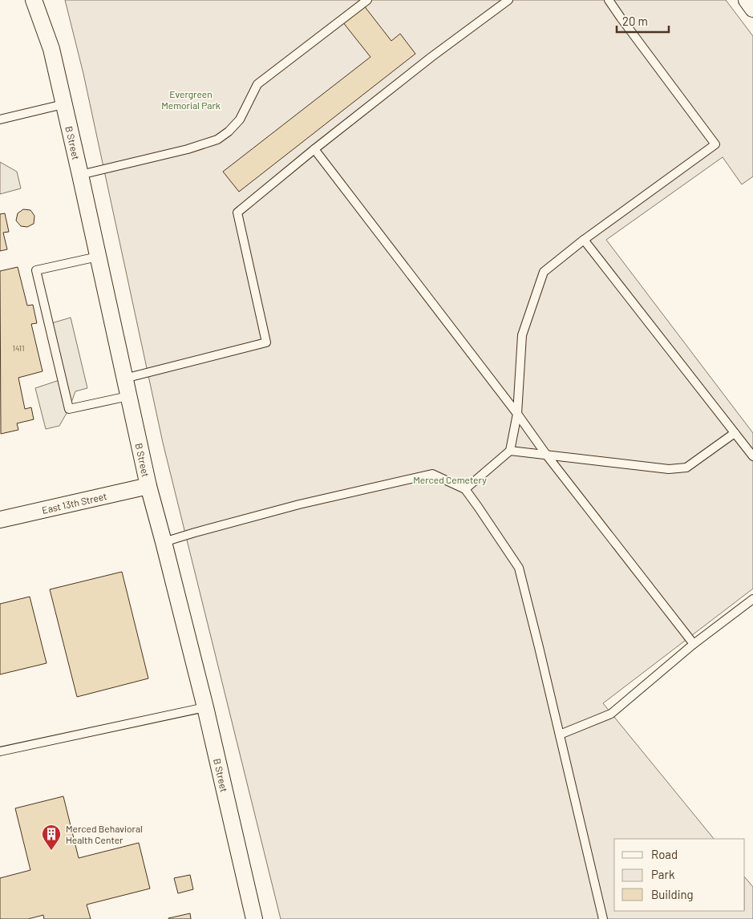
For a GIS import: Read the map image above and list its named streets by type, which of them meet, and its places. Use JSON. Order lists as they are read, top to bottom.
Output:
{
  "streets": {
    "street": ["B Street", "East 13th Street"]
  },
  "crossings": [
    ["B Street", "East 13th Street"]
  ],
  "parks": ["Evergreen Memorial Park", "Merced Cemetery"],
  "places": {
    "building": ["Merced Behavioral Health Center"]
  },
  "house_numbers": ["1411"],
  "legend": ["Road", "Park", "Building"],
  "scale_bar": "20 m"
}
